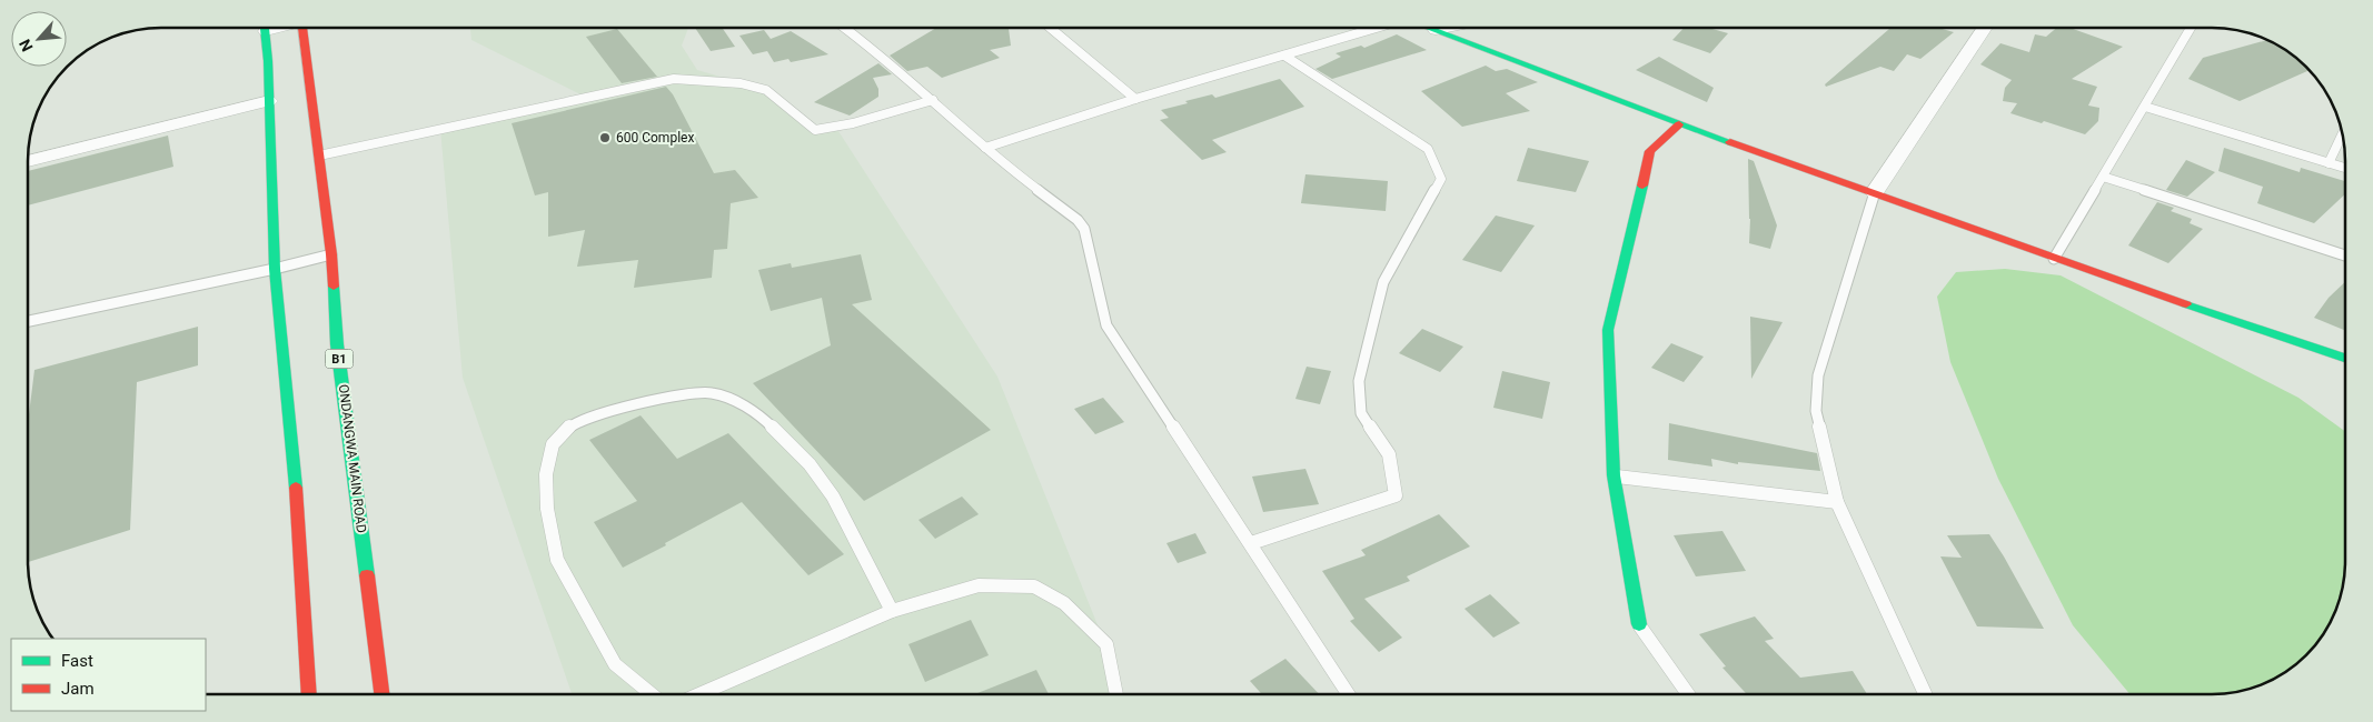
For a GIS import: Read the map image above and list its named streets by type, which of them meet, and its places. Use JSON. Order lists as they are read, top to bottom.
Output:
{
  "streets": {
    "main road": ["B1", "ONDANGWA MAIN ROAD"]
  },
  "places": ["600 Complex"],
  "legend": ["Fast", "Jam"],
  "north": "bottom left"
}
